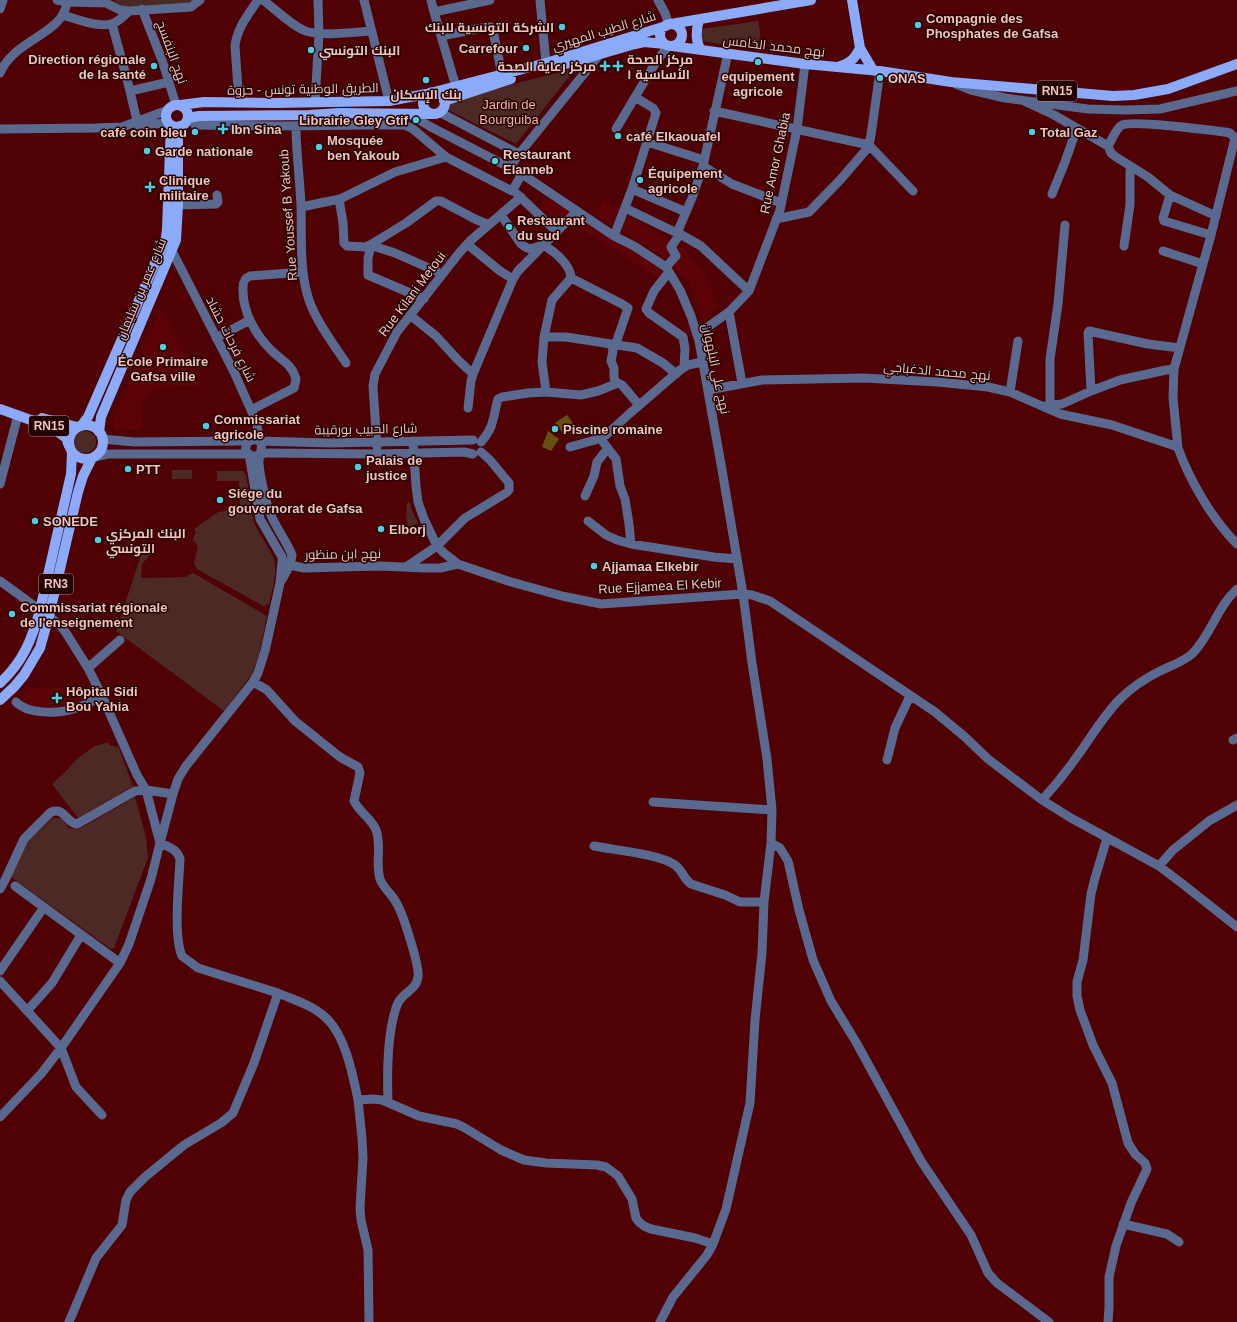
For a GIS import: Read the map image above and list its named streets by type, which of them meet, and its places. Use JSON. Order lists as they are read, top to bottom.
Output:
{
  "streets": {
    "main road": [
      "شارع الطيب المهيري",
      "نهج محمد الخامس",
      "الطريق الوطنية تونس - حزوة",
      "RN15",
      "شارع عمر بن سليمان",
      "RN3"
    ],
    "street": [
      "نهج البنفسج",
      "Rue Amor Ghabia",
      "Rue Youssef B Yakoub",
      "Rue Kilani Metoui",
      "شارع فرحات حشاد",
      "نهج علي البلهوان",
      "نهج محمد الدغباجي",
      "شارع الحبيب بورقيبة",
      "نهج ابن منظور",
      "Rue Ejjamea El Kebir"
    ]
  },
  "crossings": [
    ["شارع الطيب المهيري", "نهج محمد الخامس"],
    ["شارع الطيب المهيري", "الطريق الوطنية تونس - حزوة"],
    ["نهج محمد الخامس", "RN15"],
    ["نهج محمد الخامس", "Rue Amor Ghabia"],
    ["نهج البنفسج", "الطريق الوطنية تونس - حزوة"],
    ["الطريق الوطنية تونس - حزوة", "نهج علي البلهوان"],
    ["RN15", "شارع عمر بن سليمان"],
    ["RN15", "شارع الحبيب بورقيبة"],
    ["RN15", "RN3"],
    ["Rue Amor Ghabia", "نهج علي البلهوان"],
    ["شارع عمر بن سليمان", "شارع فرحات حشاد"],
    ["شارع عمر بن سليمان", "شارع الحبيب بورقيبة"],
    ["شارع عمر بن سليمان", "RN3"],
    ["Rue Kilani Metoui", "شارع الحبيب بورقيبة"],
    ["شارع فرحات حشاد", "شارع الحبيب بورقيبة"],
    ["نهج علي البلهوان", "نهج محمد الدغباجي"],
    ["نهج علي البلهوان", "Rue Ejjamea El Kebir"],
    ["شارع الحبيب بورقيبة", "RN3"],
    ["شارع الحبيب بورقيبة", "Rue Ejjamea El Kebir"],
    ["نهج ابن منظور", "Rue Ejjamea El Kebir"]
  ],
  "parks": ["Jardin de Bourguiba"],
  "places": {
    "other": [
      "Compagnie des Phosphates de Gafsa",
      "الشركة التونسية للبنك",
      "Carrefour",
      "البنك التونسي",
      "equipement agricole",
      "Direction régionale de la santé",
      "ONAS",
      "بنك الإسكان",
      "Librairie Gley Gtif",
      "café coin bleu",
      "Total Gaz",
      "café Elkaouafel",
      "Mosquée ben Yakoub",
      "Garde nationale",
      "Restaurant Elanneb",
      "Équipement agricole",
      "Restaurant du sud",
      "École Primaire Gafsa ville",
      "Commissariat agricole",
      "Piscine romaine",
      "Palais de justice",
      "PTT",
      "Siége du gouvernorat de Gafsa",
      "SONEDE",
      "Elborj",
      "البنك المركزي التونسي",
      "Ajjamaa Elkebir",
      "Commissariat régionale de l'enseignement"
    ],
    "health": [
      "مركز رعاية الصحة",
      "مركز الصحة الأساسية ١",
      "Ibn Sina",
      "Clinique militaire",
      "Hôpital Sidi Bou Yahia"
    ]
  }
}
